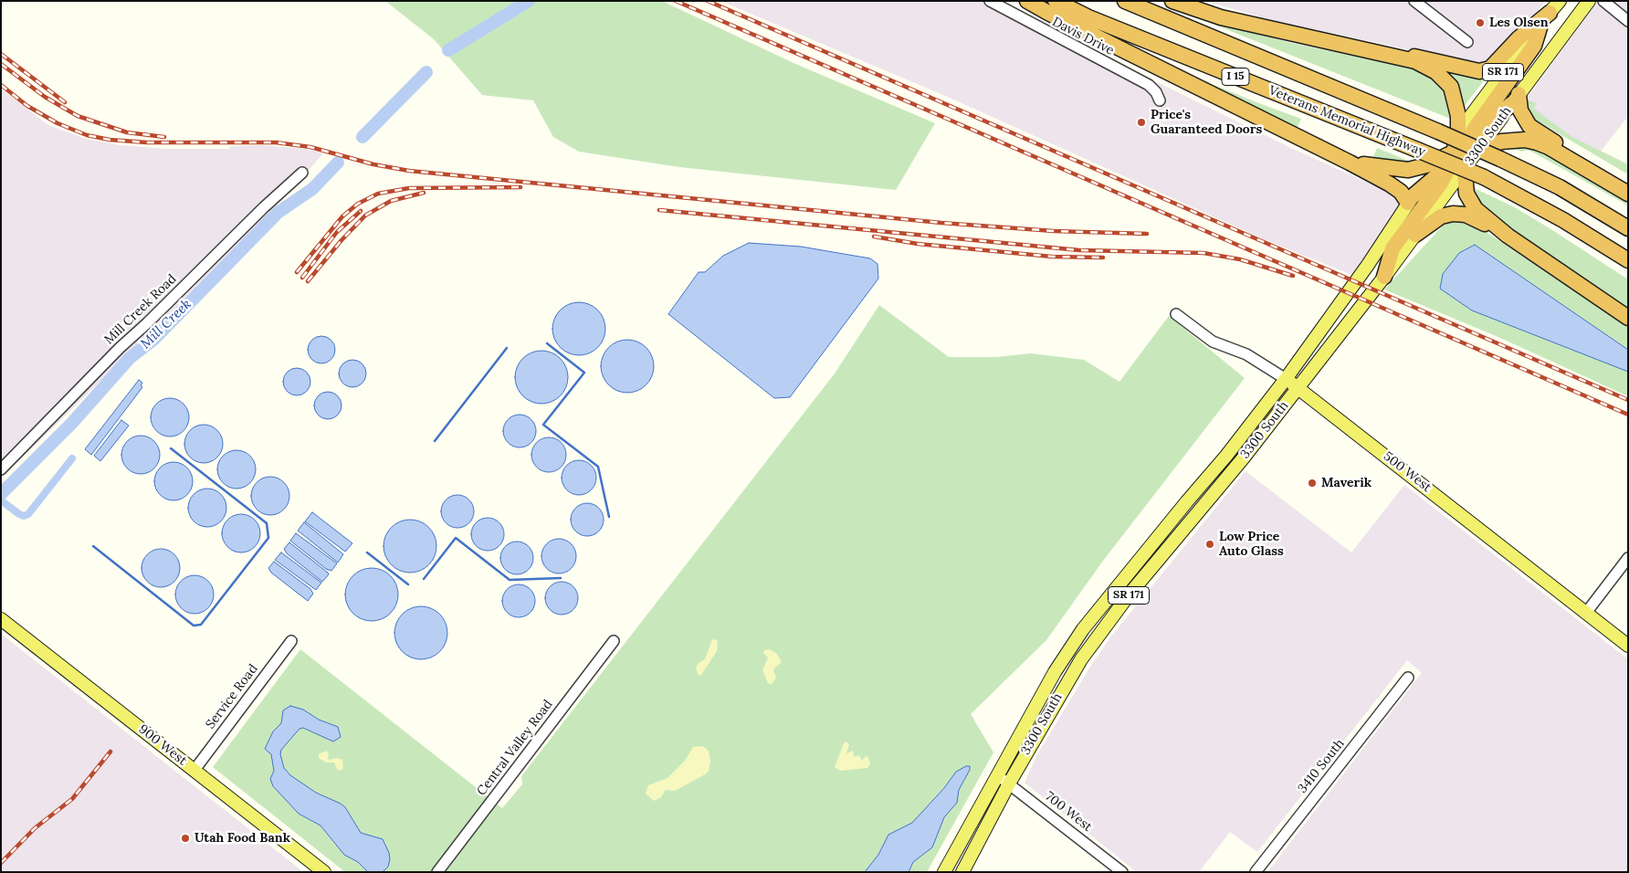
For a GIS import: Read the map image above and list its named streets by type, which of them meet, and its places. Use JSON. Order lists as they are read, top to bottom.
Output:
{
  "streets": {
    "highway": ["I 15", "Veterans Memorial Highway"],
    "main road": [
      "SR 171",
      "3300 South",
      "500 West",
      "900 West"
    ],
    "street": [
      "Davis Drive",
      "Mill Creek Road",
      "Service Road",
      "Central Valley Road",
      "3410 South",
      "700 West"
    ]
  },
  "crossings": [
    ["3300 South", "500 West"],
    ["3300 South", "700 West"],
    ["Service Road", "900 West"]
  ],
  "water": ["Mill Creek"],
  "places": [
    "Les Olsen",
    "Price's Guaranteed Doors",
    "Maverik",
    "Low Price Auto Glass",
    "Utah Food Bank"
  ]
}
